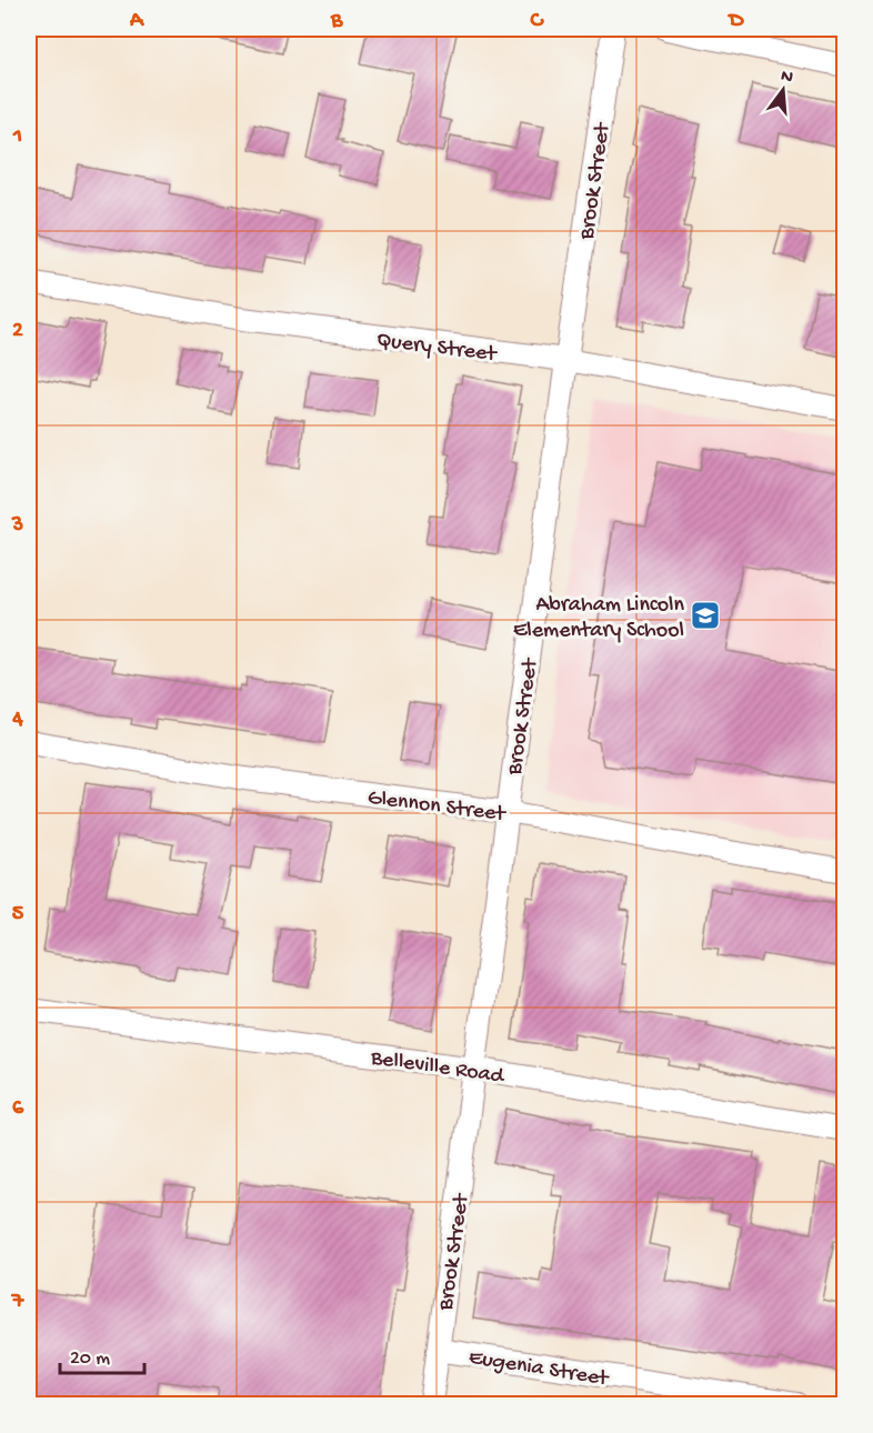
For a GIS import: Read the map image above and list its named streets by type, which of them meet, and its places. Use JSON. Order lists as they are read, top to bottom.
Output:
{
  "streets": {
    "street": [
      "Brook Street",
      "Query Street",
      "Glennon Street",
      "Belleville Road",
      "Eugenia Street"
    ]
  },
  "crossings": [
    ["Brook Street", "Query Street"],
    ["Brook Street", "Glennon Street"],
    ["Brook Street", "Belleville Road"],
    ["Brook Street", "Eugenia Street"]
  ],
  "places": {
    "school or university": ["Abraham Lincoln Elementary School"]
  },
  "scale_bar": "20 m",
  "north": "top",
  "grid": {
    "columns": [
      "A",
      "B",
      "C",
      "D"
    ],
    "rows": [
      "1",
      "2",
      "3",
      "4",
      "5",
      "6",
      "7"
    ]
  }
}
